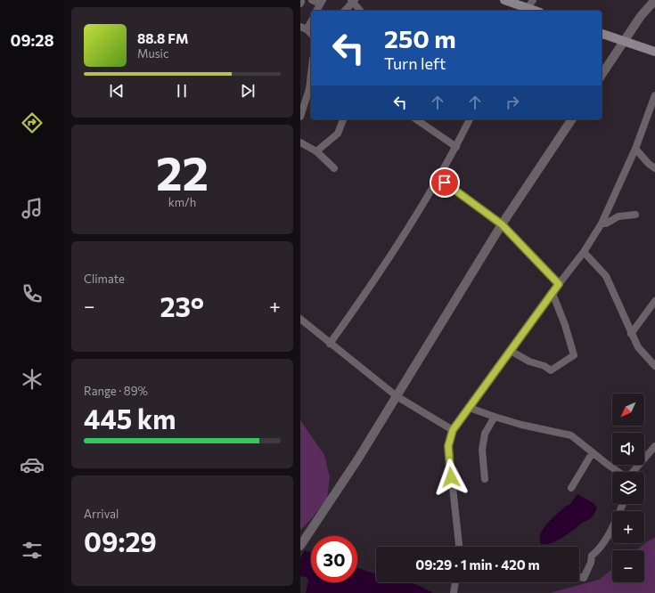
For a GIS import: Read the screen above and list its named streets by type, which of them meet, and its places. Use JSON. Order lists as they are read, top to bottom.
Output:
{
  "north": "bottom left",
  "page": {
    "tabs": "09:28",
    "turn": ["250 m", "Turn left"],
    "song": ["88.8 FM", "Music"],
    "tile": [
      ["22", "km/h"],
      "Climate",
      ["Range · 89%", "445 km"],
      ["Arrival", "09:29"]
    ],
    "heat": ["−", "23°", "+"],
    "map_buttons": ["+", "−"],
    "limit": "30",
    "trip": "09:29 · 1 min · 420 m"
  }
}
